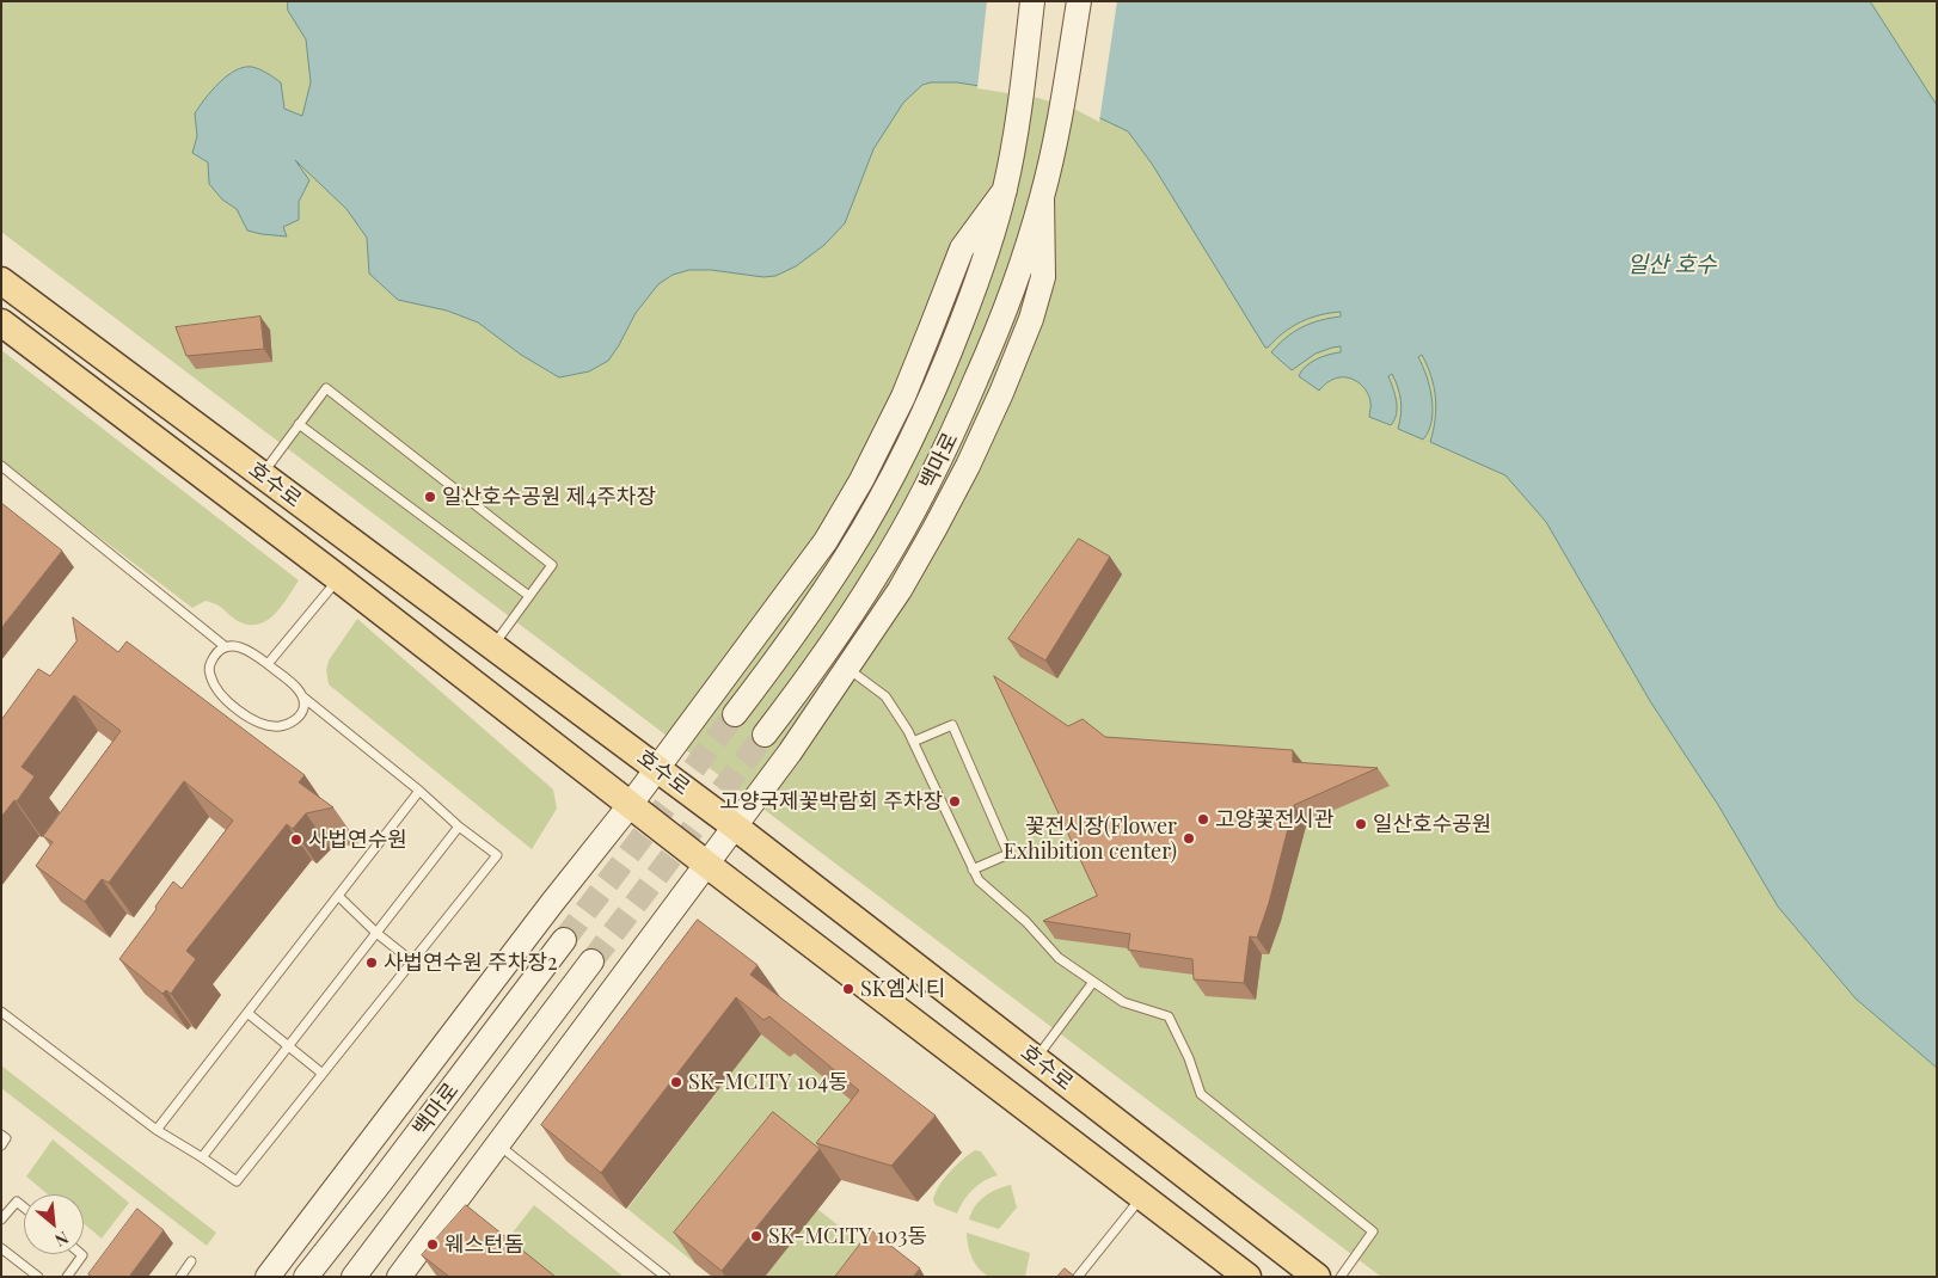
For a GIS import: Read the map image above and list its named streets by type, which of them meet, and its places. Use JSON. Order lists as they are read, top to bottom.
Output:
{
  "streets": {
    "main road": ["백마로", "호수로"]
  },
  "water": ["일산 호수"],
  "places": [
    "일산호수공원 제4주차장",
    "고양국제꽃박람회 주차장",
    "고양꽃전시관",
    "일산호수공원",
    "꽃전시장(Flower Exhibition center)",
    "사법연수원",
    "사법연수원 주차장2",
    "SK엠시티",
    "SK-MCITY 104동",
    "SK-MCITY 103동",
    "웨스턴돔"
  ],
  "north": "bottom right"
}
